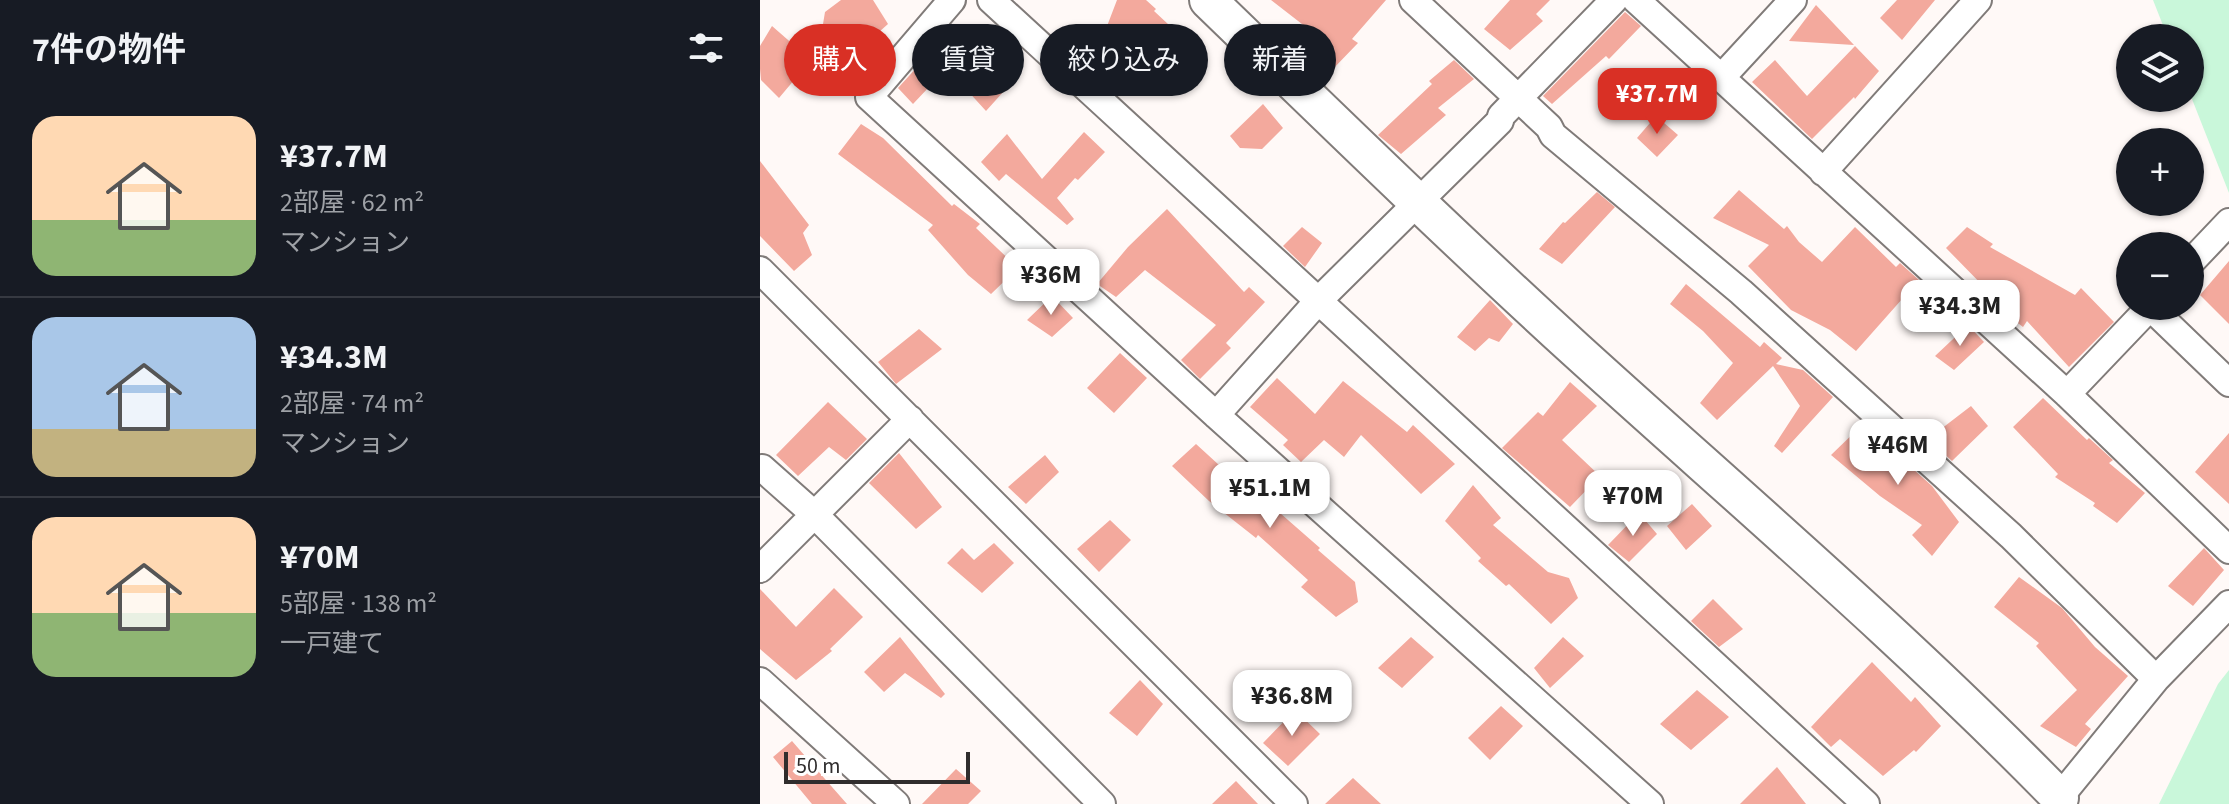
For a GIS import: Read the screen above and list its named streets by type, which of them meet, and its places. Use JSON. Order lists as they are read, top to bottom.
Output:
{
  "scale_bar": "50 m",
  "page": {
    "heading": "7件の物件",
    "map_buttons": ["+", "−"],
    "chip": [
      "購入",
      "賃貸",
      "絞り込み",
      "新着"
    ],
    "price": [
      "¥37.7M",
      "¥36M",
      "¥34.3M",
      "¥46M",
      "¥51.1M",
      "¥70M",
      "¥36.8M"
    ],
    "list": [
      {
        "name": "¥37.7M",
        "note": "2部屋 · 62 m² · マンション"
      },
      {
        "name": "¥34.3M",
        "note": "2部屋 · 74 m² · マンション"
      },
      {
        "name": "¥70M",
        "note": "5部屋 · 138 m² · 一戸建て"
      }
    ],
    "scale": "50 m"
  }
}
